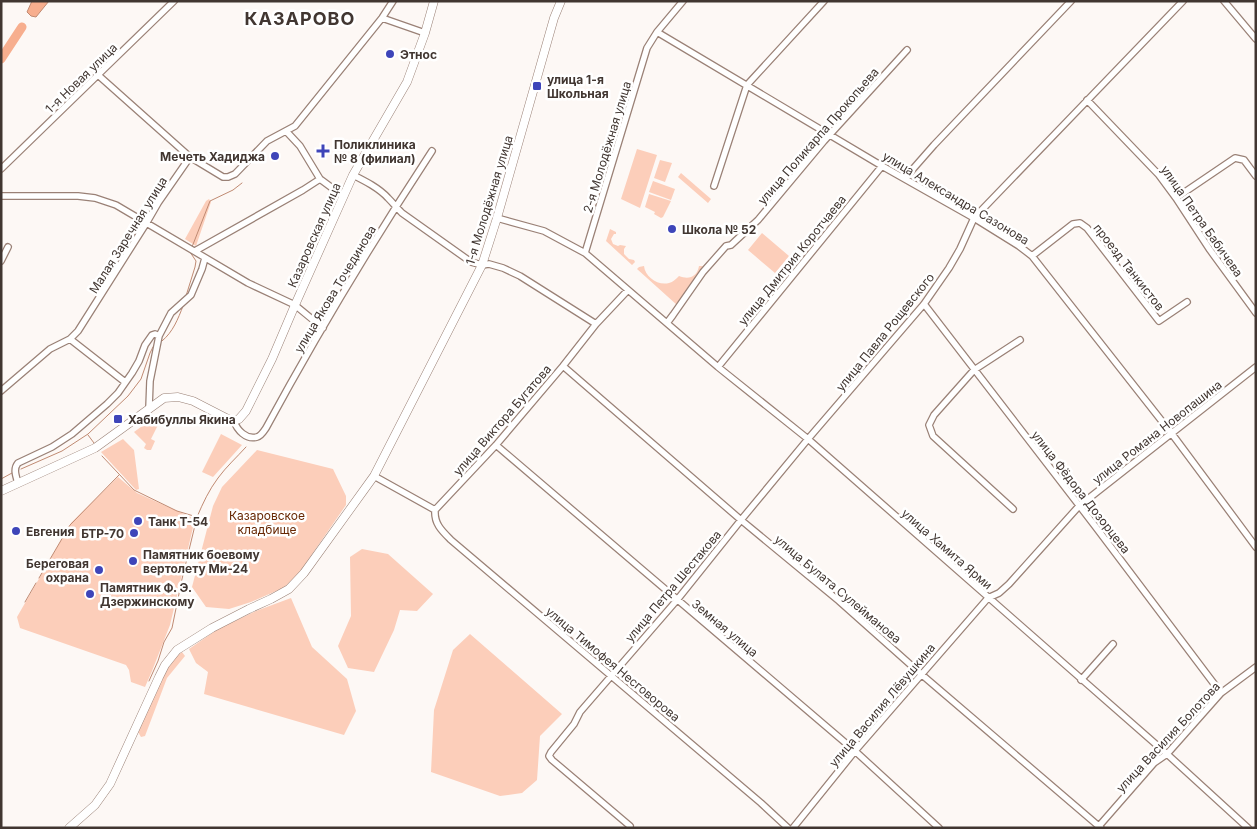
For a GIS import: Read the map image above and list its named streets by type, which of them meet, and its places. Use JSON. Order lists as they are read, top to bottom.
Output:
{
  "streets": {
    "street": [
      "1-я Новая улица",
      "улица Поликарпа Прокопьева",
      "2-я Молодёжная улица",
      "улица Александра Сазонова",
      "1-я Молодёжная улица",
      "улица Петра Бабичева",
      "Малая Заречная улица",
      "Казаровская улица",
      "улица Дмитрия Коротчаева",
      "проезд Танкистов",
      "улица Якова Точединова",
      "улица Павла Рощевского",
      "улица Виктора Бугатова",
      "улица Романа Новопашина",
      "улица Фёдора Дозорцева",
      "улица Хамита Ярми",
      "улица Петра Шестакова",
      "улица Булата Сулейманова",
      "Земная улица",
      "улица Тимофея Несговорова",
      "улица Василия Лёвушкина",
      "улица Василия Болотова"
    ]
  },
  "crossings": [
    ["улица Поликарпа Прокопьева", "улица Александра Сазонова"],
    ["улица Поликарпа Прокопьева", "улица Хамита Ярми"],
    ["2-я Молодёжная улица", "улица Александра Сазонова"],
    ["улица Александра Сазонова", "улица Дмитрия Коротчаева"],
    ["улица Александра Сазонова", "проезд Танкистов"],
    ["улица Александра Сазонова", "улица Павла Рощевского"],
    ["улица Александра Сазонова", "улица Романа Новопашина"],
    ["улица Петра Бабичева", "улица Павла Рощевского"],
    ["Казаровская улица", "улица Якова Точединова"],
    ["улица Дмитрия Коротчаева", "улица Хамита Ярми"],
    ["улица Павла Рощевского", "улица Фёдора Дозорцева"],
    ["улица Павла Рощевского", "улица Хамита Ярми"],
    ["улица Павла Рощевского", "улица Петра Шестакова"],
    ["улица Павла Рощевского", "улица Булата Сулейманова"],
    ["улица Виктора Бугатова", "улица Хамита Ярми"],
    ["улица Виктора Бугатова", "улица Булата Сулейманова"],
    ["улица Виктора Бугатова", "Земная улица"],
    ["улица Виктора Бугатова", "улица Тимофея Несговорова"],
    ["улица Романа Новопашина", "улица Фёдора Дозорцева"],
    ["улица Романа Новопашина", "улица Хамита Ярми"],
    ["улица Романа Новопашина", "улица Василия Лёвушкина"],
    ["улица Фёдора Дозорцева", "улица Василия Болотова"],
    ["улица Хамита Ярми", "улица Василия Лёвушкина"],
    ["улица Хамита Ярми", "улица Василия Болотова"],
    ["улица Петра Шестакова", "улица Булата Сулейманова"],
    ["улица Петра Шестакова", "Земная улица"],
    ["улица Петра Шестакова", "улица Тимофея Несговорова"],
    ["улица Булата Сулейманова", "улица Василия Лёвушкина"],
    ["улица Булата Сулейманова", "улица Василия Болотова"],
    ["Земная улица", "улица Василия Лёвушкина"]
  ],
  "districts": ["КАЗАРОВО"],
  "parks": ["Казаровское кладбище"],
  "places": {
    "other": [
      "Этнос",
      "Мечеть Хадиджа",
      "Школа № 52",
      "Танк Т-54",
      "Евгения",
      "БТР-70",
      "Памятник боевому вертолету Ми-24",
      "Береговая охрана",
      "Памятник Ф. Э. Дзержинскому"
    ],
    "transit": ["улица 1-я Школьная", "Хабибуллы Якина"],
    "health": ["Поликлиника № 8 (филиал)"]
  }
}
